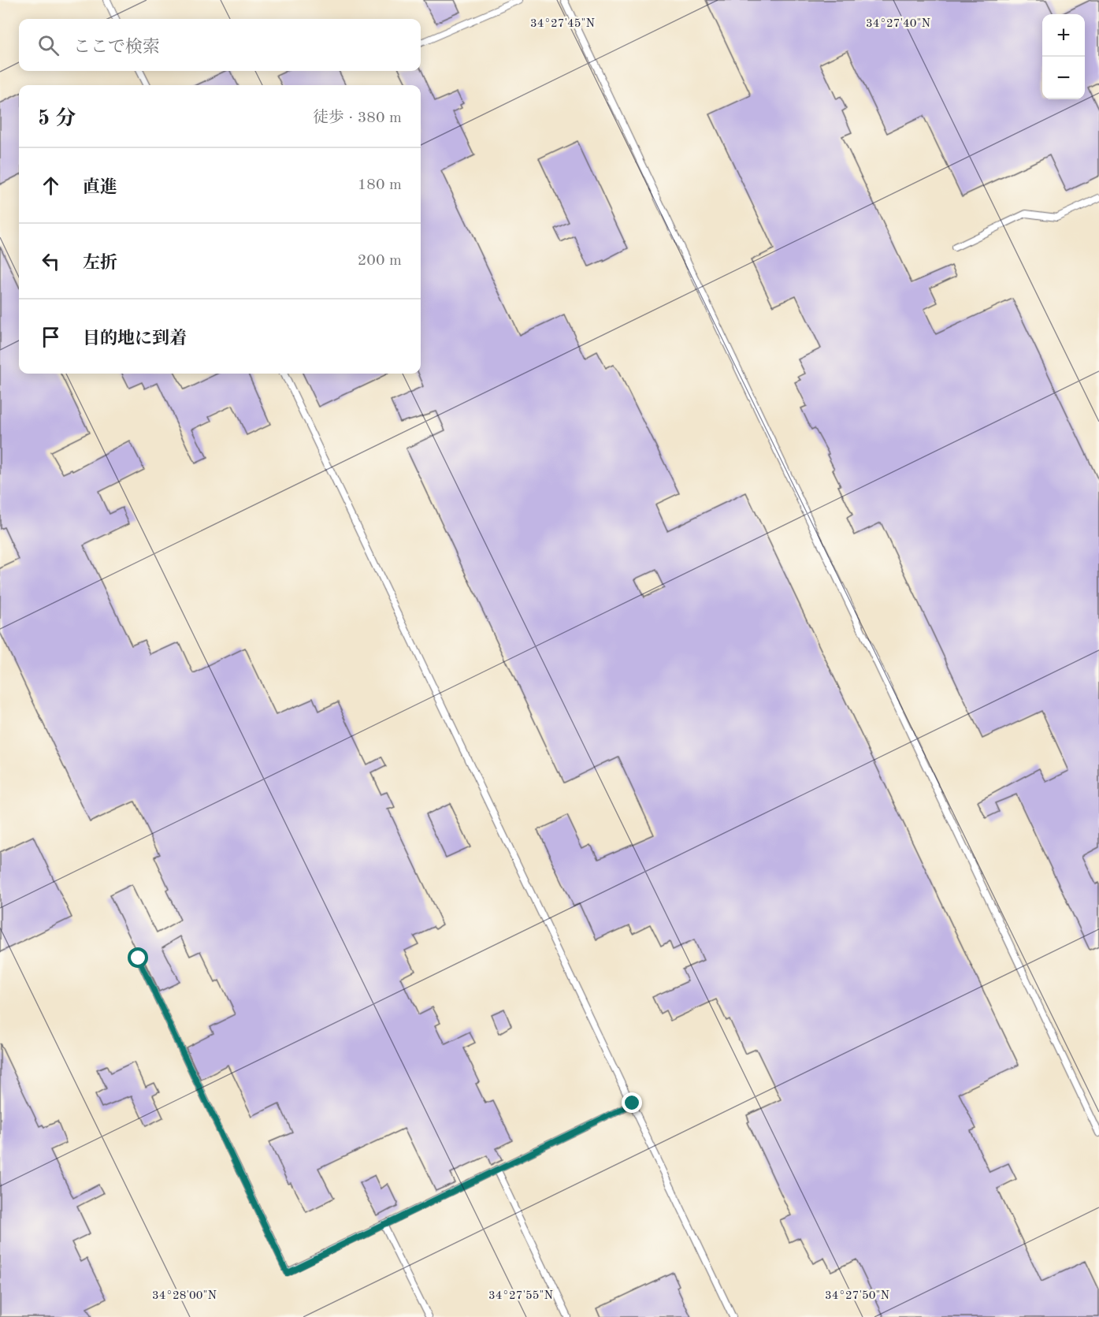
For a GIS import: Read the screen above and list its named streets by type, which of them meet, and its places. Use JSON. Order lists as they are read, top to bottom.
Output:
{
  "page": {
    "map_buttons": ["+", "−"],
    "search": "ここで検索",
    "heading": ["5 分", "徒歩 · 380 m"],
    "list": [
      ["直進", "180 m"],
      ["左折", "200 m"],
      "目的地に到着"
    ]
  },
  "coordinates": [
    "34°27'45\"N",
    "34°27'40\"N",
    "34°28'00\"N",
    "34°27'55\"N",
    "34°27'50\"N"
  ]
}
